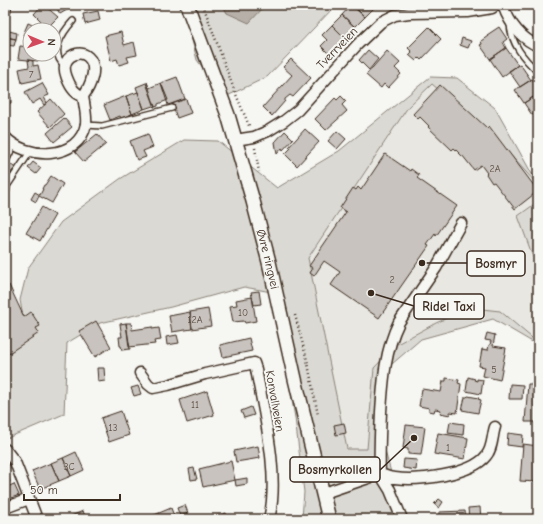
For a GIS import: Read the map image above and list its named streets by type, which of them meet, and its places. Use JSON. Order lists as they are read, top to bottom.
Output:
{
  "streets": {
    "street": ["Tverrveien", "Øvre ringvei", "Konvallveien"]
  },
  "crossings": [
    ["Tverrveien", "Øvre ringvei"]
  ],
  "places": ["Bosmyr", "Ridel Taxi", "Bosmyrkollen"],
  "house_numbers": [
    "7",
    "2A",
    "2",
    "10",
    "12A",
    "5",
    "11",
    "13",
    "1",
    "3C"
  ],
  "scale_bar": "50 m",
  "north": "right"
}
